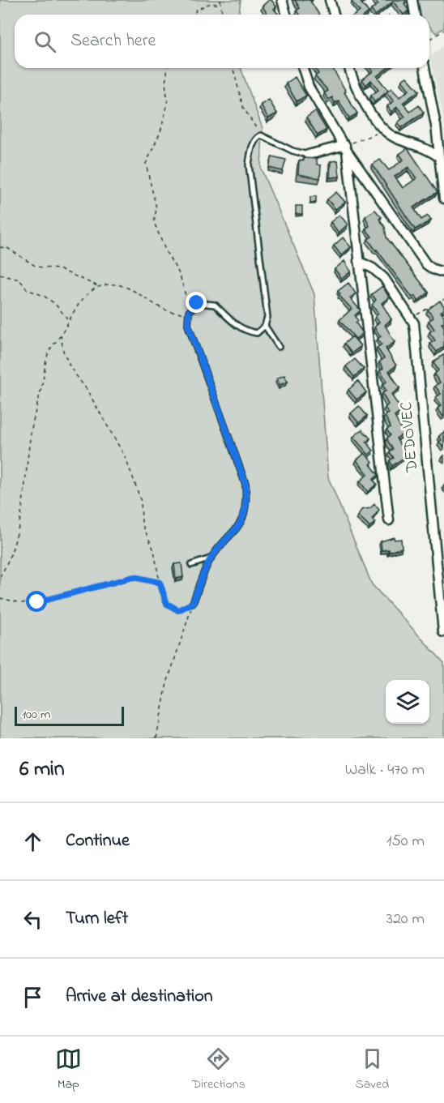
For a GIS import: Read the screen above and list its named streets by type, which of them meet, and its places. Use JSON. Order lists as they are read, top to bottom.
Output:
{
  "streets": {
    "street": ["DEDOVEC"]
  },
  "scale_bar": "100 m",
  "page": {
    "search": "Search here",
    "scale": "100 m",
    "heading": ["6 min", "Walk · 470 m"],
    "list": [
      ["Continue", "150 m"],
      ["Turn left", "320 m"],
      "Arrive at destination"
    ],
    "nav": ["Map", "Directions", "Saved"]
  }
}
